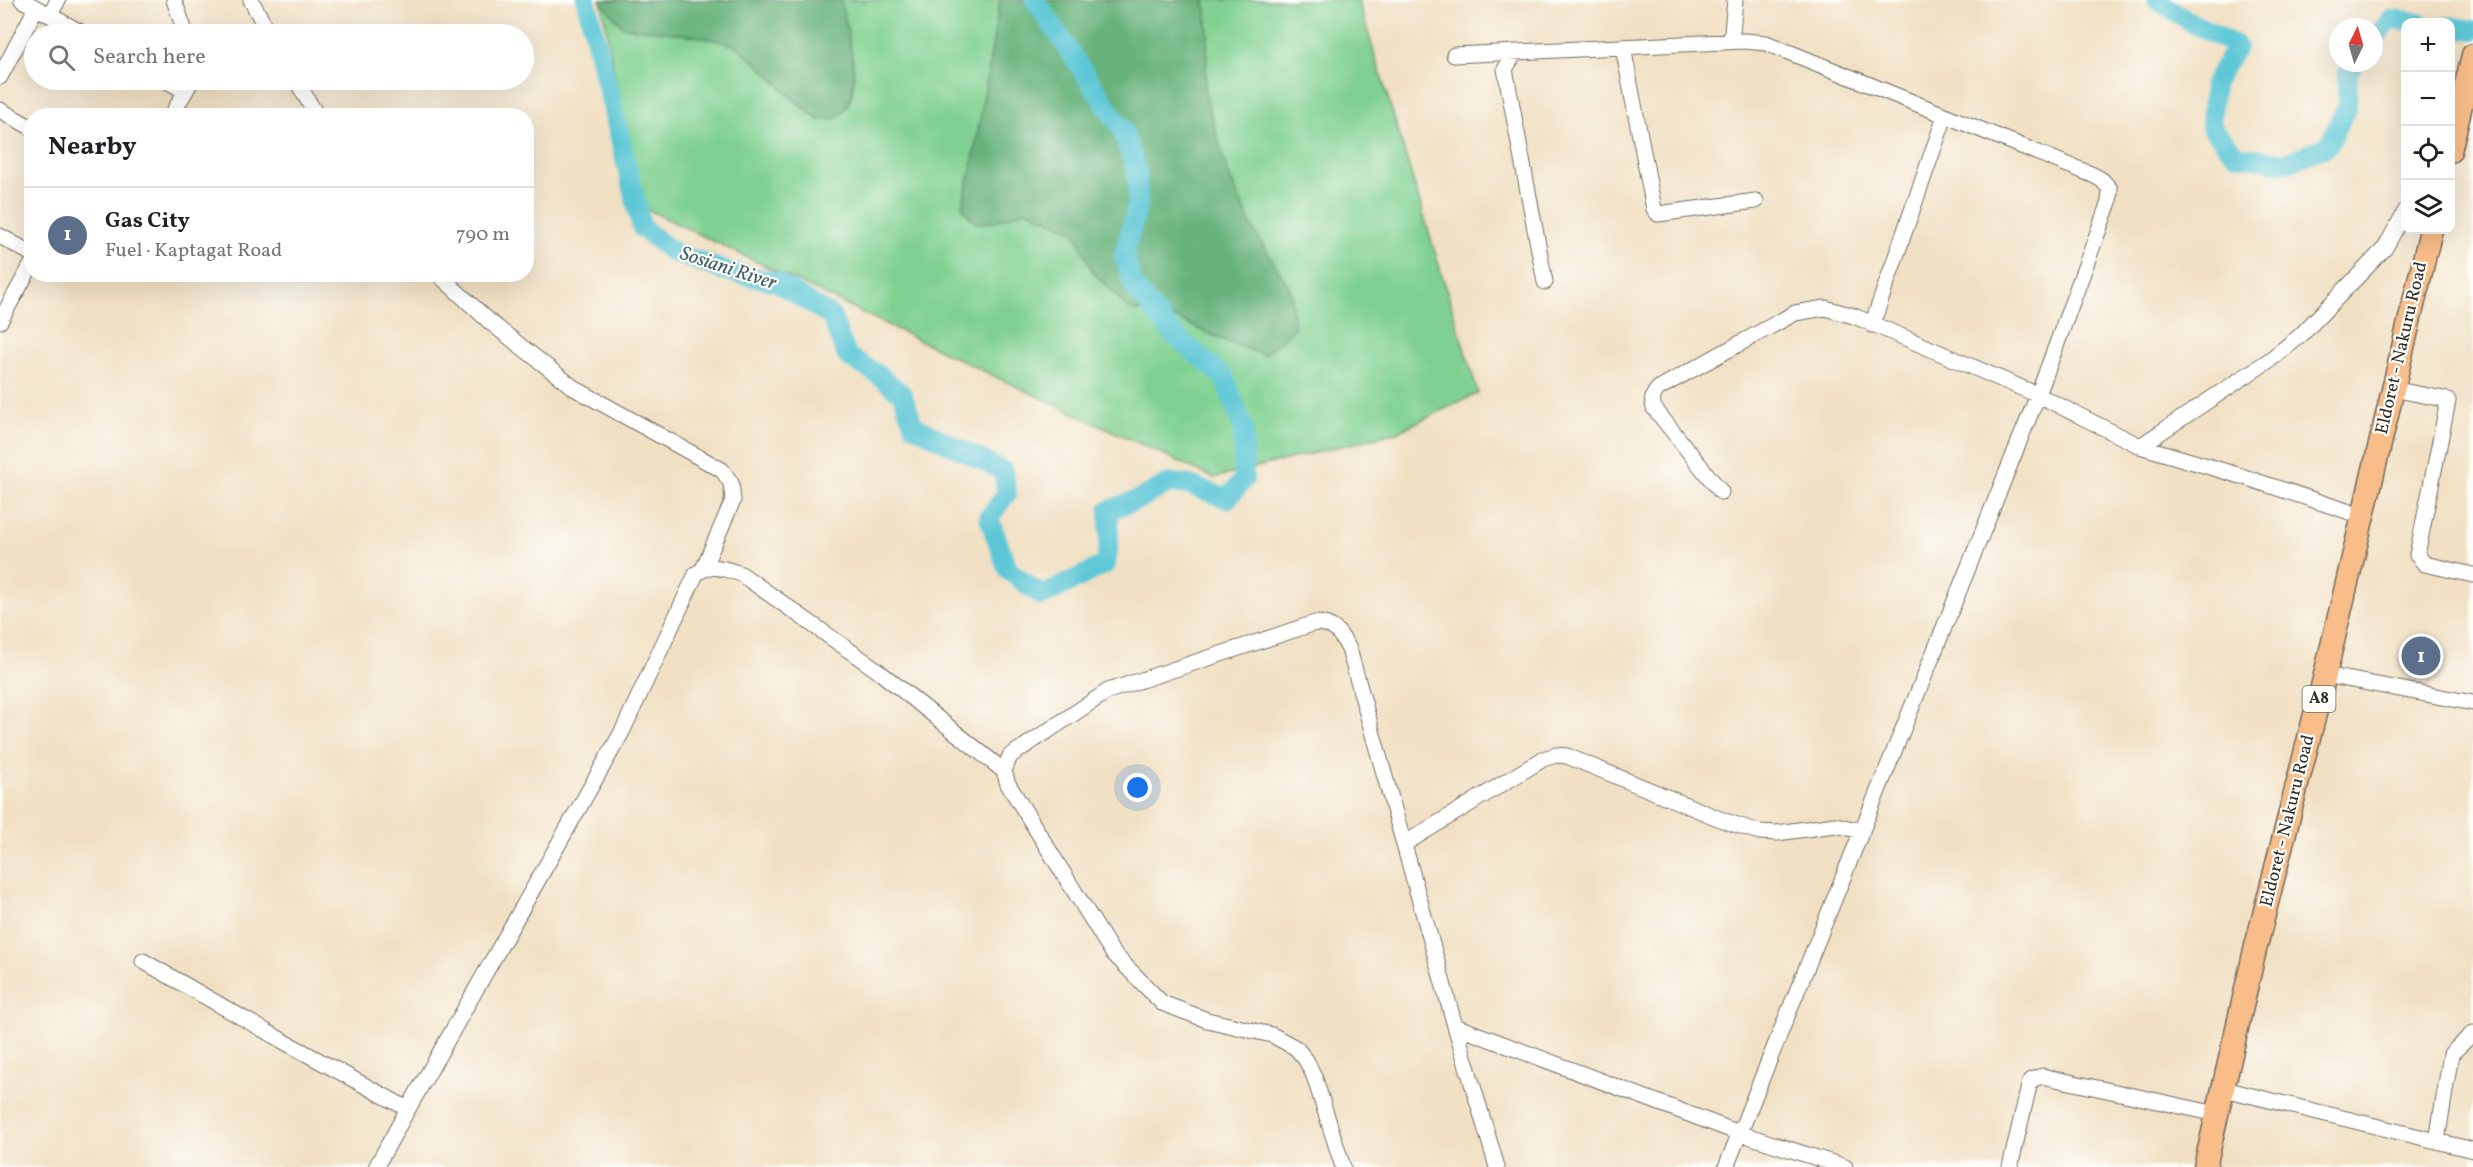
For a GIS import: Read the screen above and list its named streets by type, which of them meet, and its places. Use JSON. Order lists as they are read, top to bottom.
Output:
{
  "streets": {
    "highway": ["Eldoret - Nakuru Road", "A8"]
  },
  "water": ["Sosiani River"],
  "north": "top",
  "page": {
    "map_buttons": ["+", "−"],
    "search": "Search here",
    "heading": "Nearby",
    "list": [
      {
        "mark": "1",
        "name": "Gas City",
        "note": "Fuel · Kaptagat Road",
        "value": "790 m"
      }
    ],
    "pins": "1"
  }
}
